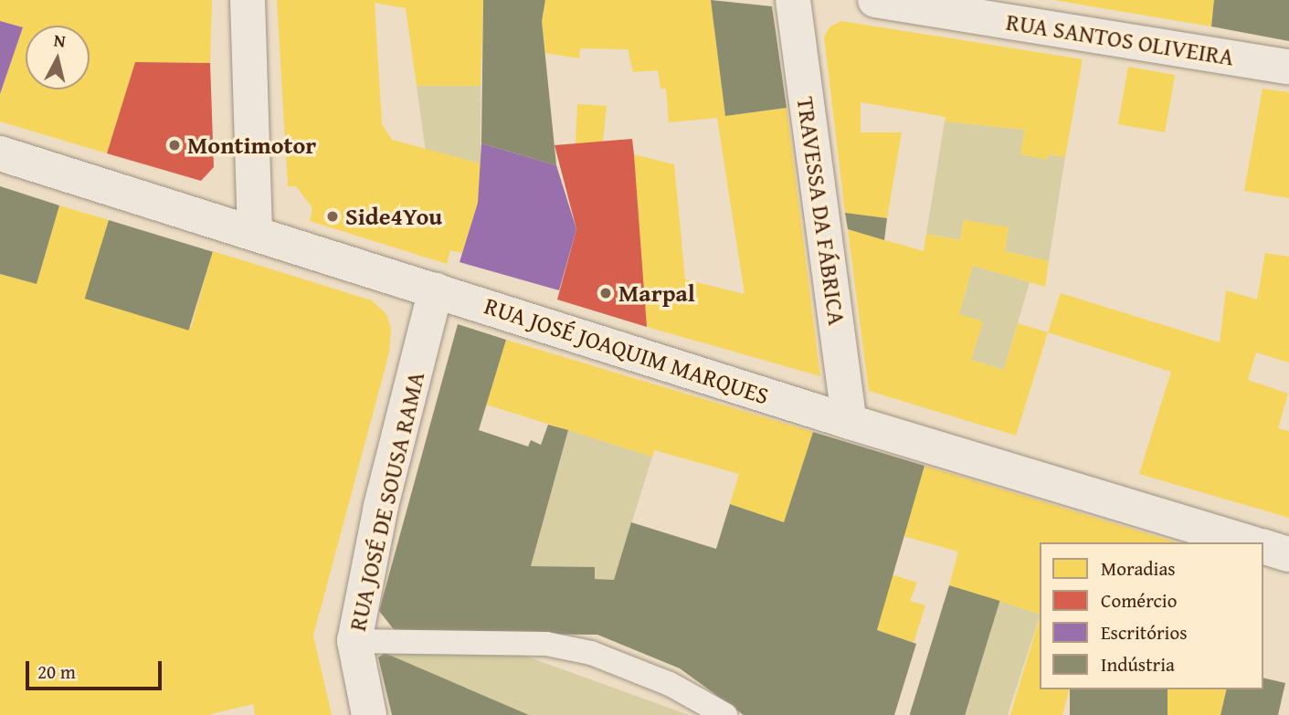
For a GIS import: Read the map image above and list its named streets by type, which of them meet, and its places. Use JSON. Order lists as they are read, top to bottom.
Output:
{
  "streets": {
    "street": [
      "RUA SANTOS OLIVEIRA",
      "TRAVESSA DA FÁBRICA",
      "RUA JOSÉ JOAQUIM MARQUES",
      "RUA JOSÉ DE SOUSA RAMA"
    ]
  },
  "crossings": [
    ["TRAVESSA DA FÁBRICA", "RUA JOSÉ JOAQUIM MARQUES"],
    ["RUA JOSÉ JOAQUIM MARQUES", "RUA JOSÉ DE SOUSA RAMA"]
  ],
  "places": ["Montimotor", "Side4You", "Marpal"],
  "legend": [
    "Moradias",
    "Comércio",
    "Escritórios",
    "Indústria"
  ],
  "scale_bar": "20 m",
  "north": "top"
}
